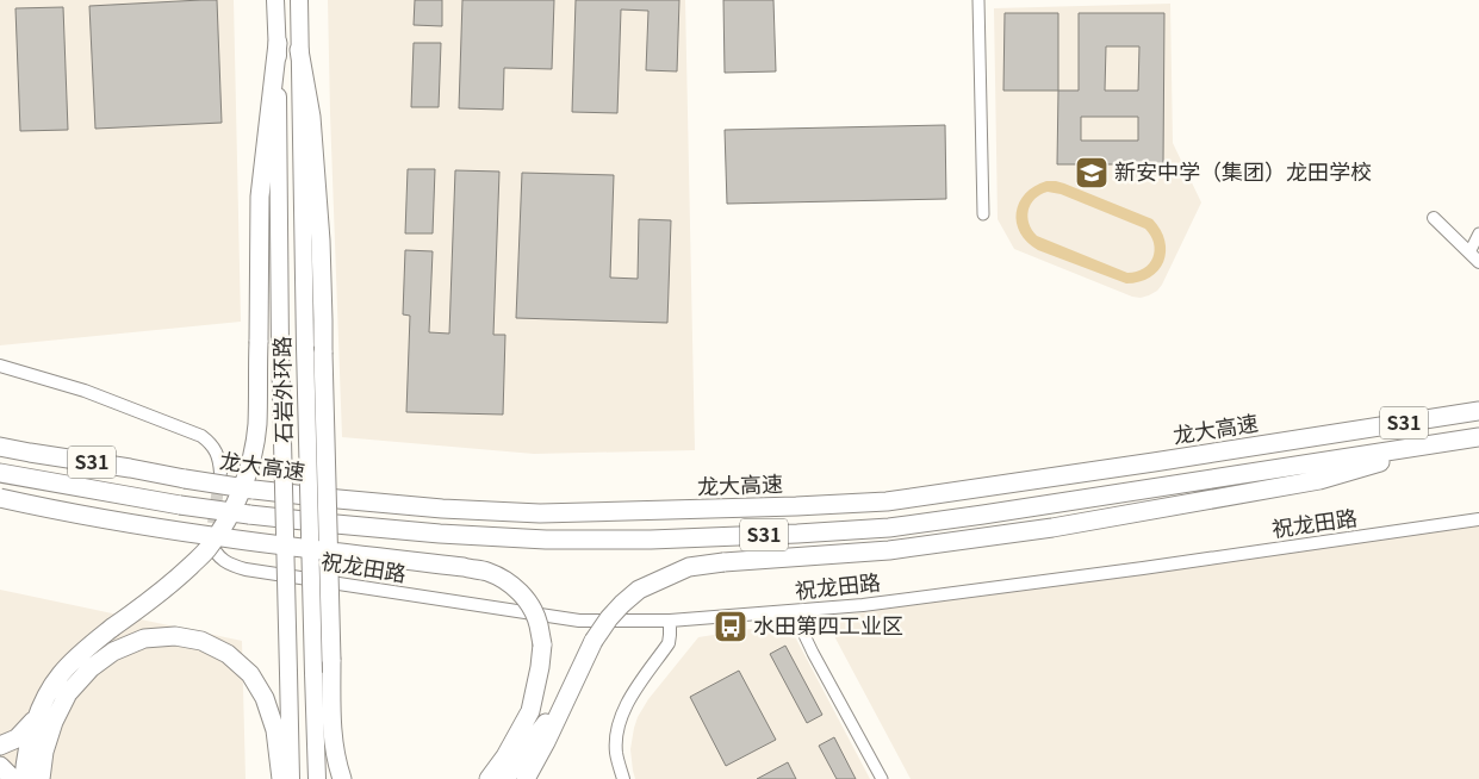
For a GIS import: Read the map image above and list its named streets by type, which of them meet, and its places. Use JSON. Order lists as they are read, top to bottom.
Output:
{
  "streets": {
    "highway": ["S31", "龙大高速"],
    "main road": ["石岩外环路"],
    "street": ["祝龙田路"]
  },
  "places": {
    "school or university": ["新安中学（集团）龙田学校"],
    "bus stop": ["水田第四工业区"]
  }
}
